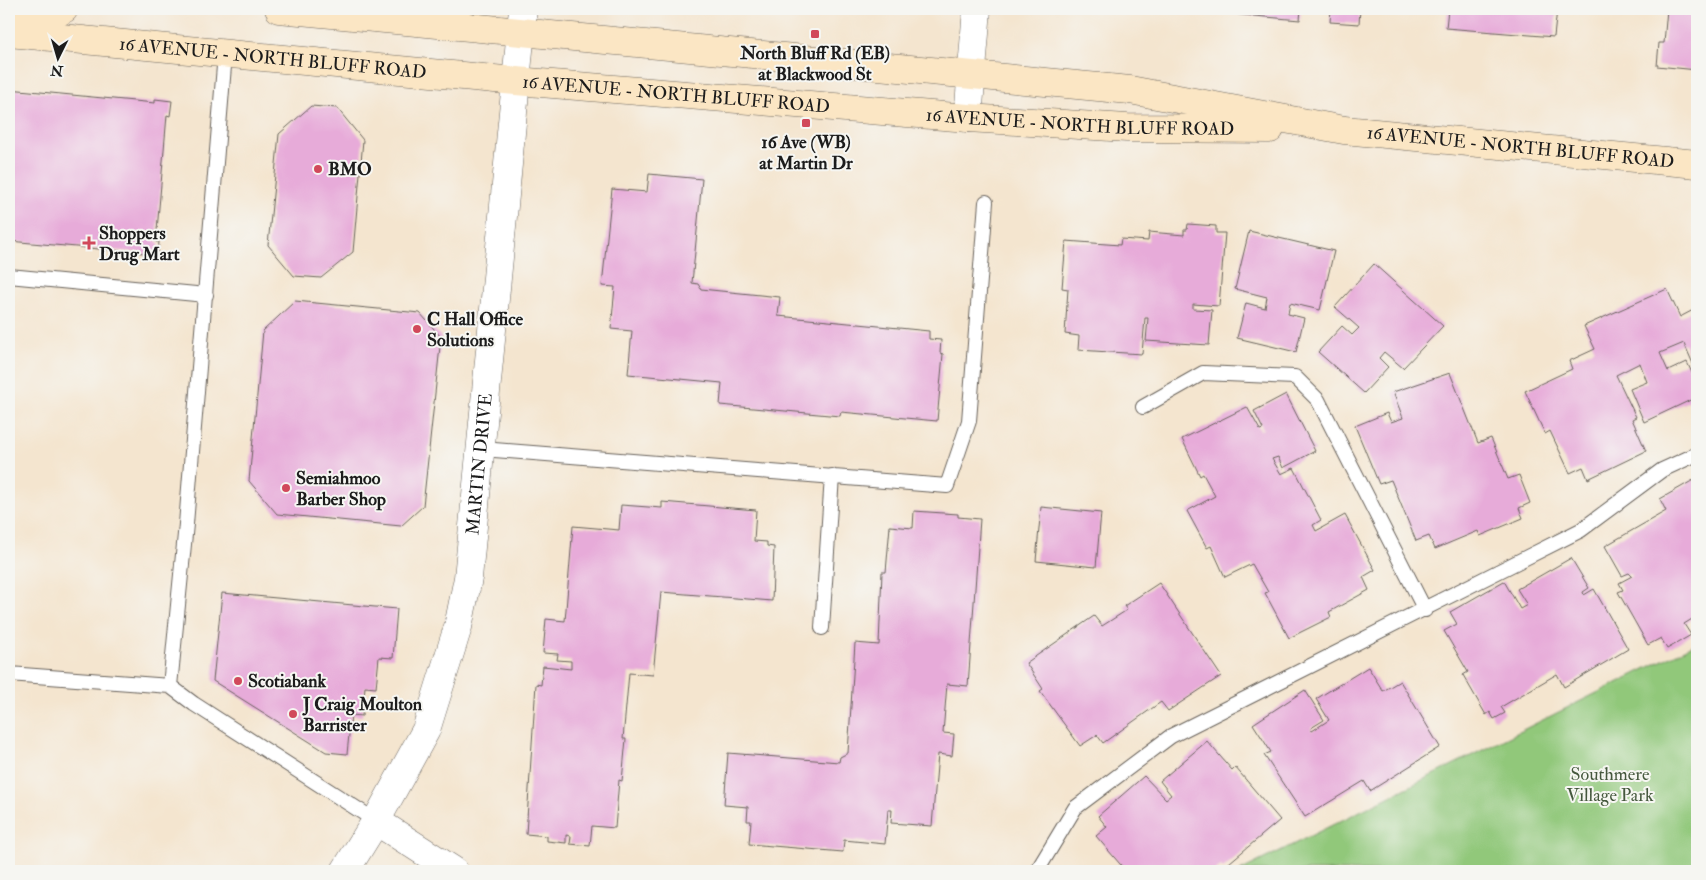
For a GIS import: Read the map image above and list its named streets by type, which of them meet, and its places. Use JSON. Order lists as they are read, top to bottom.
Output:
{
  "streets": {
    "main road": ["16 AVENUE - NORTH BLUFF ROAD"],
    "street": ["MARTIN DRIVE"]
  },
  "crossings": [
    ["16 AVENUE - NORTH BLUFF ROAD", "MARTIN DRIVE"]
  ],
  "parks": ["Southmere Village Park"],
  "places": {
    "transit": ["North Bluff Rd (EB) at Blackwood St", "16 Ave (WB) at Martin Dr"],
    "other": [
      "BMO",
      "C Hall Office Solutions",
      "Semiahmoo Barber Shop",
      "Scotiabank",
      "J Craig Moulton Barrister"
    ],
    "health": ["Shoppers Drug Mart"]
  },
  "north": "bottom"
}
